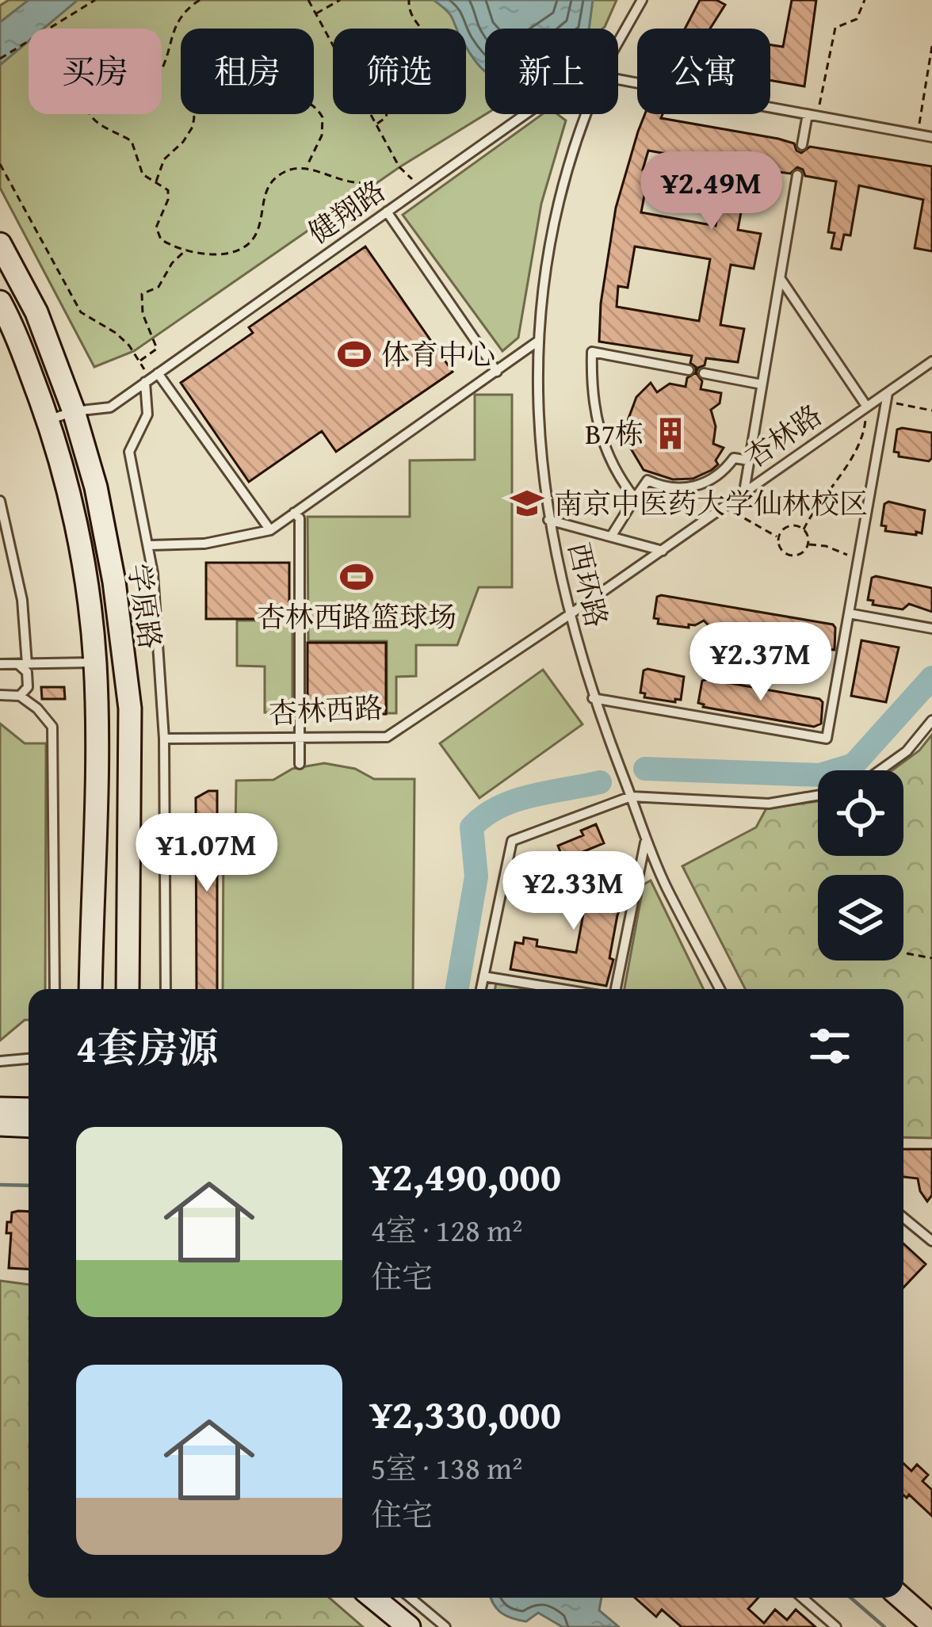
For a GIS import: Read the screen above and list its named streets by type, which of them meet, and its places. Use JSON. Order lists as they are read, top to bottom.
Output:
{
  "streets": {
    "street": ["学原路"],
    "lane": [
      "健翔路",
      "杏林路",
      "西环路",
      "杏林西路"
    ]
  },
  "crossings": [
    ["健翔路", "学原路"],
    ["杏林路", "西环路"],
    ["杏林路", "杏林西路"],
    ["西环路", "杏林西路"]
  ],
  "places": {
    "sports": ["体育中心", "杏林西路篮球场"],
    "building": ["B7栋"],
    "school or university": ["南京中医药大学仙林校区"]
  },
  "page": {
    "chip": [
      "买房",
      "租房",
      "筛选",
      "新上",
      "公寓"
    ],
    "price": [
      "¥2.49M",
      "¥2.37M",
      "¥1.07M",
      "¥2.33M"
    ],
    "heading": "4套房源",
    "list": [
      {
        "name": "¥2,490,000",
        "note": "4室 · 128 m² · 住宅"
      },
      {
        "name": "¥2,330,000",
        "note": "5室 · 138 m² · 住宅"
      }
    ]
  }
}
